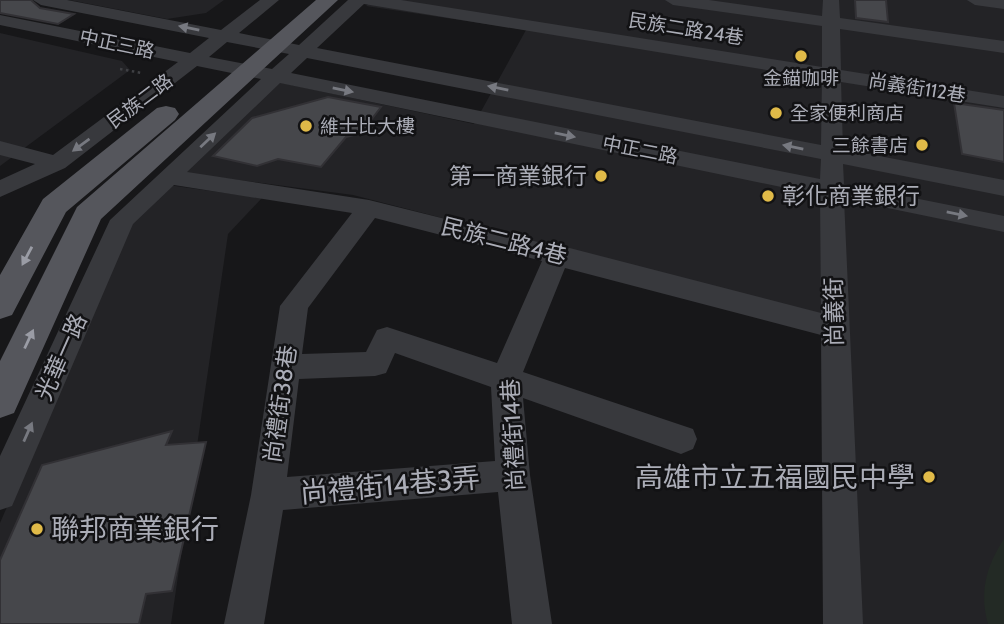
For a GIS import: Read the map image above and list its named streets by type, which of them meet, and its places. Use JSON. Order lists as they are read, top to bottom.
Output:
{
  "streets": {
    "main road": ["民族二路", "光華一路"],
    "street": [
      "民族二路24巷",
      "中正三路",
      "尚義街112巷",
      "中正二路",
      "民族二路4巷",
      "尚義街",
      "尚禮街38巷",
      "尚禮街14巷",
      "尚禮街14巷3弄"
    ]
  },
  "crossings": [
    ["民族二路24巷", "尚義街112巷"],
    ["民族二路24巷", "尚義街"],
    ["中正三路", "民族二路"],
    ["中正三路", "中正二路"],
    ["尚義街112巷", "尚義街"],
    ["民族二路", "中正二路"],
    ["民族二路", "民族二路4巷"],
    ["民族二路", "光華一路"],
    ["中正二路", "尚義街"],
    ["民族二路4巷", "尚義街"],
    ["民族二路4巷", "尚禮街38巷"],
    ["民族二路4巷", "尚禮街14巷"],
    ["尚禮街38巷", "尚禮街14巷3弄"],
    ["尚禮街14巷", "尚禮街14巷3弄"]
  ],
  "one_way": ["光華一路"],
  "places": [
    "金錨咖啡",
    "全家便利商店",
    "維士比大樓",
    "三餘書店",
    "第一商業銀行",
    "彰化商業銀行",
    "高雄市立五福國民中學",
    "聯邦商業銀行"
  ]
}
